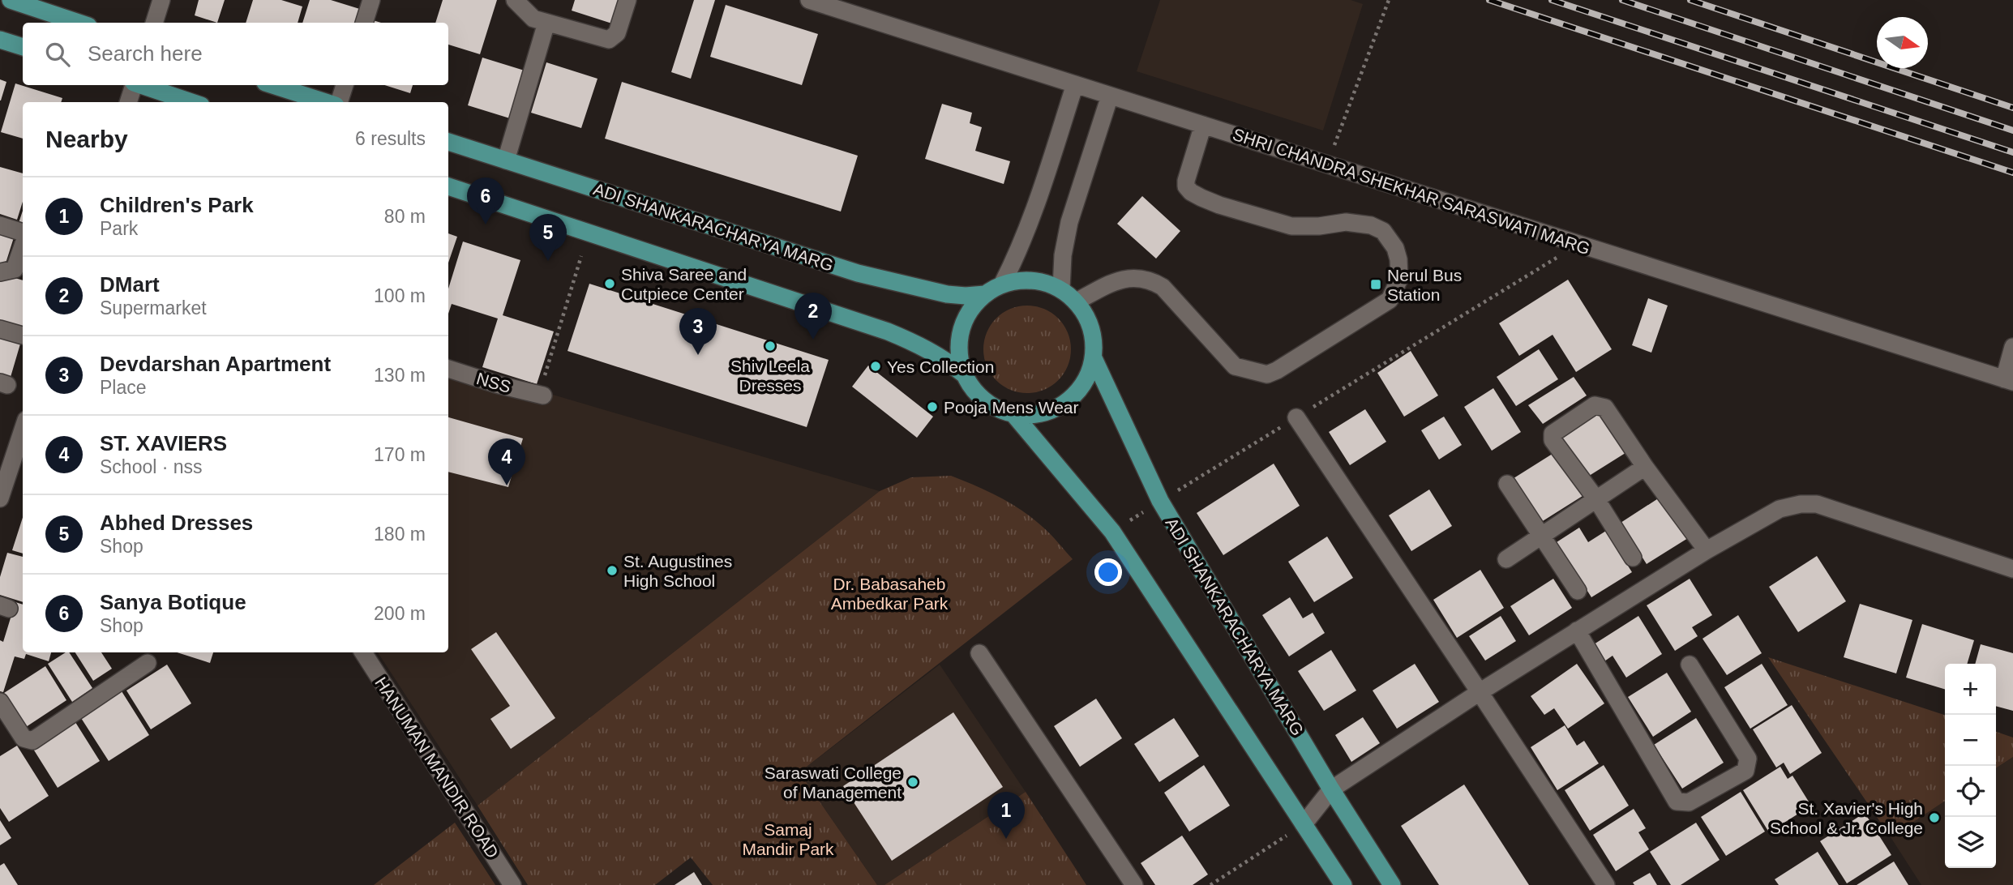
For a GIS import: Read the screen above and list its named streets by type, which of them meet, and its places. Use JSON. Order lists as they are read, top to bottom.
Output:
{
  "streets": {
    "main road": ["ADI SHANKARACHARYA MARG"],
    "street": ["SHRI CHANDRA SHEKHAR SARASWATI MARG", "NSS", "HANUMAN MANDIR ROAD"]
  },
  "parks": ["Dr. Babasaheb Ambedkar Park", "Samaj Mandir Park"],
  "places": {
    "other": [
      "Shiva Saree and Cutpiece Center",
      "Shiv Leela Dresses",
      "Yes Collection",
      "Pooja Mens Wear",
      "St. Augustines High School",
      "Saraswati College of Management",
      "St. Xavier's High School & Jr. College"
    ],
    "transit": ["Nerul Bus Station"]
  },
  "north": "right",
  "page": {
    "search": "Search here",
    "heading": ["Nearby", "6 results"],
    "list": [
      {
        "mark": "1",
        "name": "Children's Park",
        "note": "Park",
        "value": "80 m"
      },
      {
        "mark": "2",
        "name": "DMart",
        "note": "Supermarket",
        "value": "100 m"
      },
      {
        "mark": "3",
        "name": "Devdarshan Apartment",
        "note": "Place",
        "value": "130 m"
      },
      {
        "mark": "4",
        "name": "ST. XAVIERS",
        "note": "School · nss",
        "value": "170 m"
      },
      {
        "mark": "5",
        "name": "Abhed Dresses",
        "note": "Shop",
        "value": "180 m"
      },
      {
        "mark": "6",
        "name": "Sanya Botique",
        "note": "Shop",
        "value": "200 m"
      }
    ],
    "pins": [
      "6",
      "5",
      "2",
      "3",
      "4",
      "1"
    ],
    "map_buttons": ["+", "−"]
  }
}
